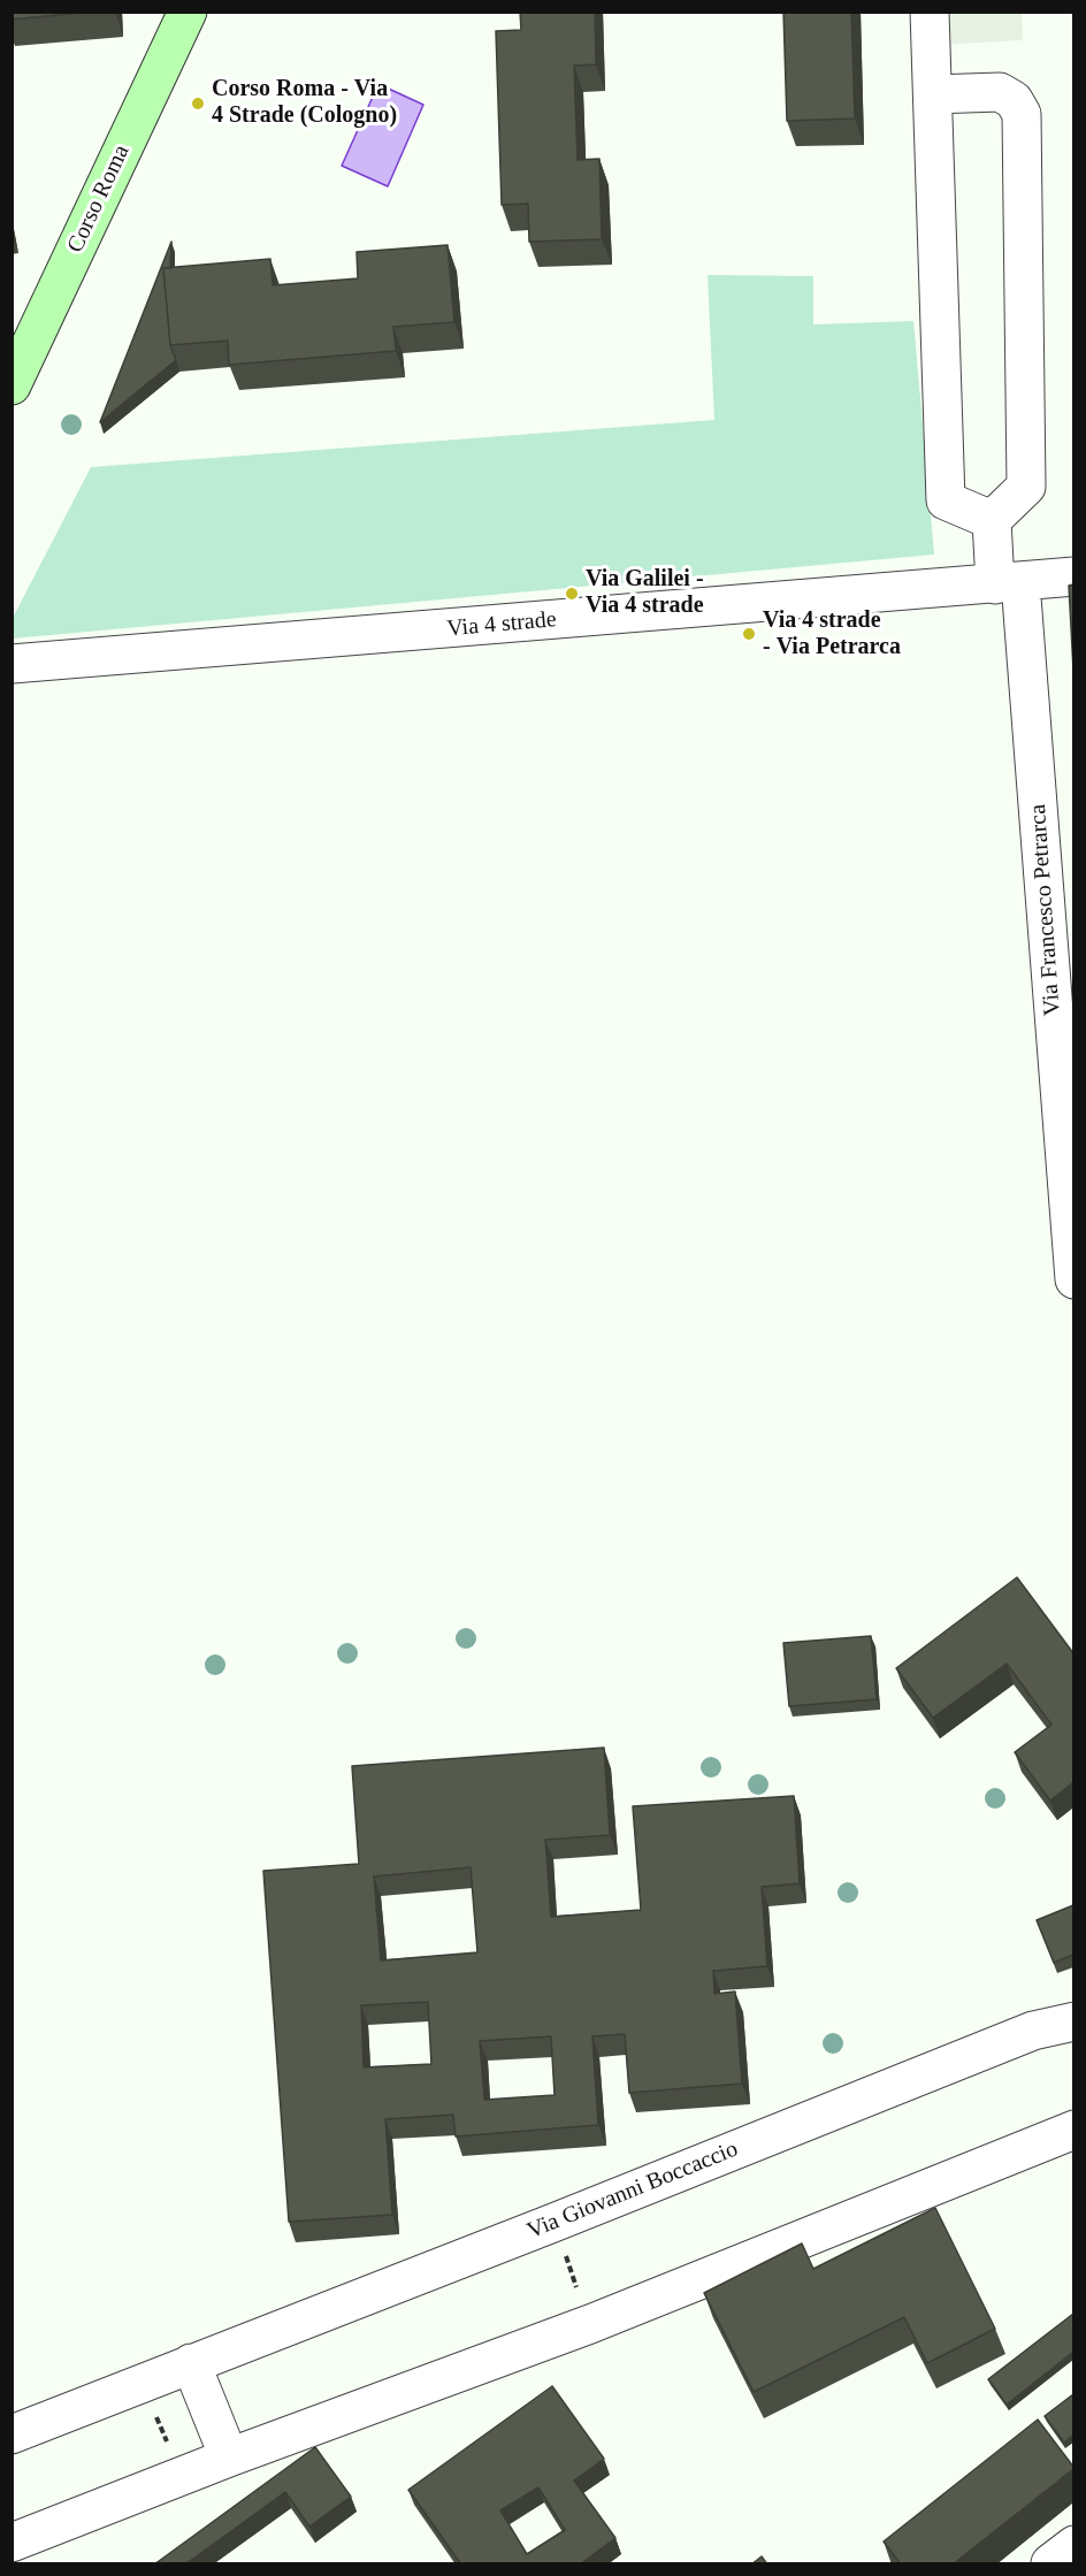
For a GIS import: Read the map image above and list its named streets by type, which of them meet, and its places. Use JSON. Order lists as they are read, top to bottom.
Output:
{
  "streets": {
    "main road": ["Corso Roma"],
    "street": ["Via 4 strade", "Via Francesco Petrarca", "Via Giovanni Boccaccio"]
  },
  "crossings": [
    ["Via 4 strade", "Via Francesco Petrarca"]
  ],
  "places": ["Corso Roma - Via 4 Strade (Cologno)", "Via Galilei - Via 4 strade", "Via 4 strade - Via Petrarca"]
}
